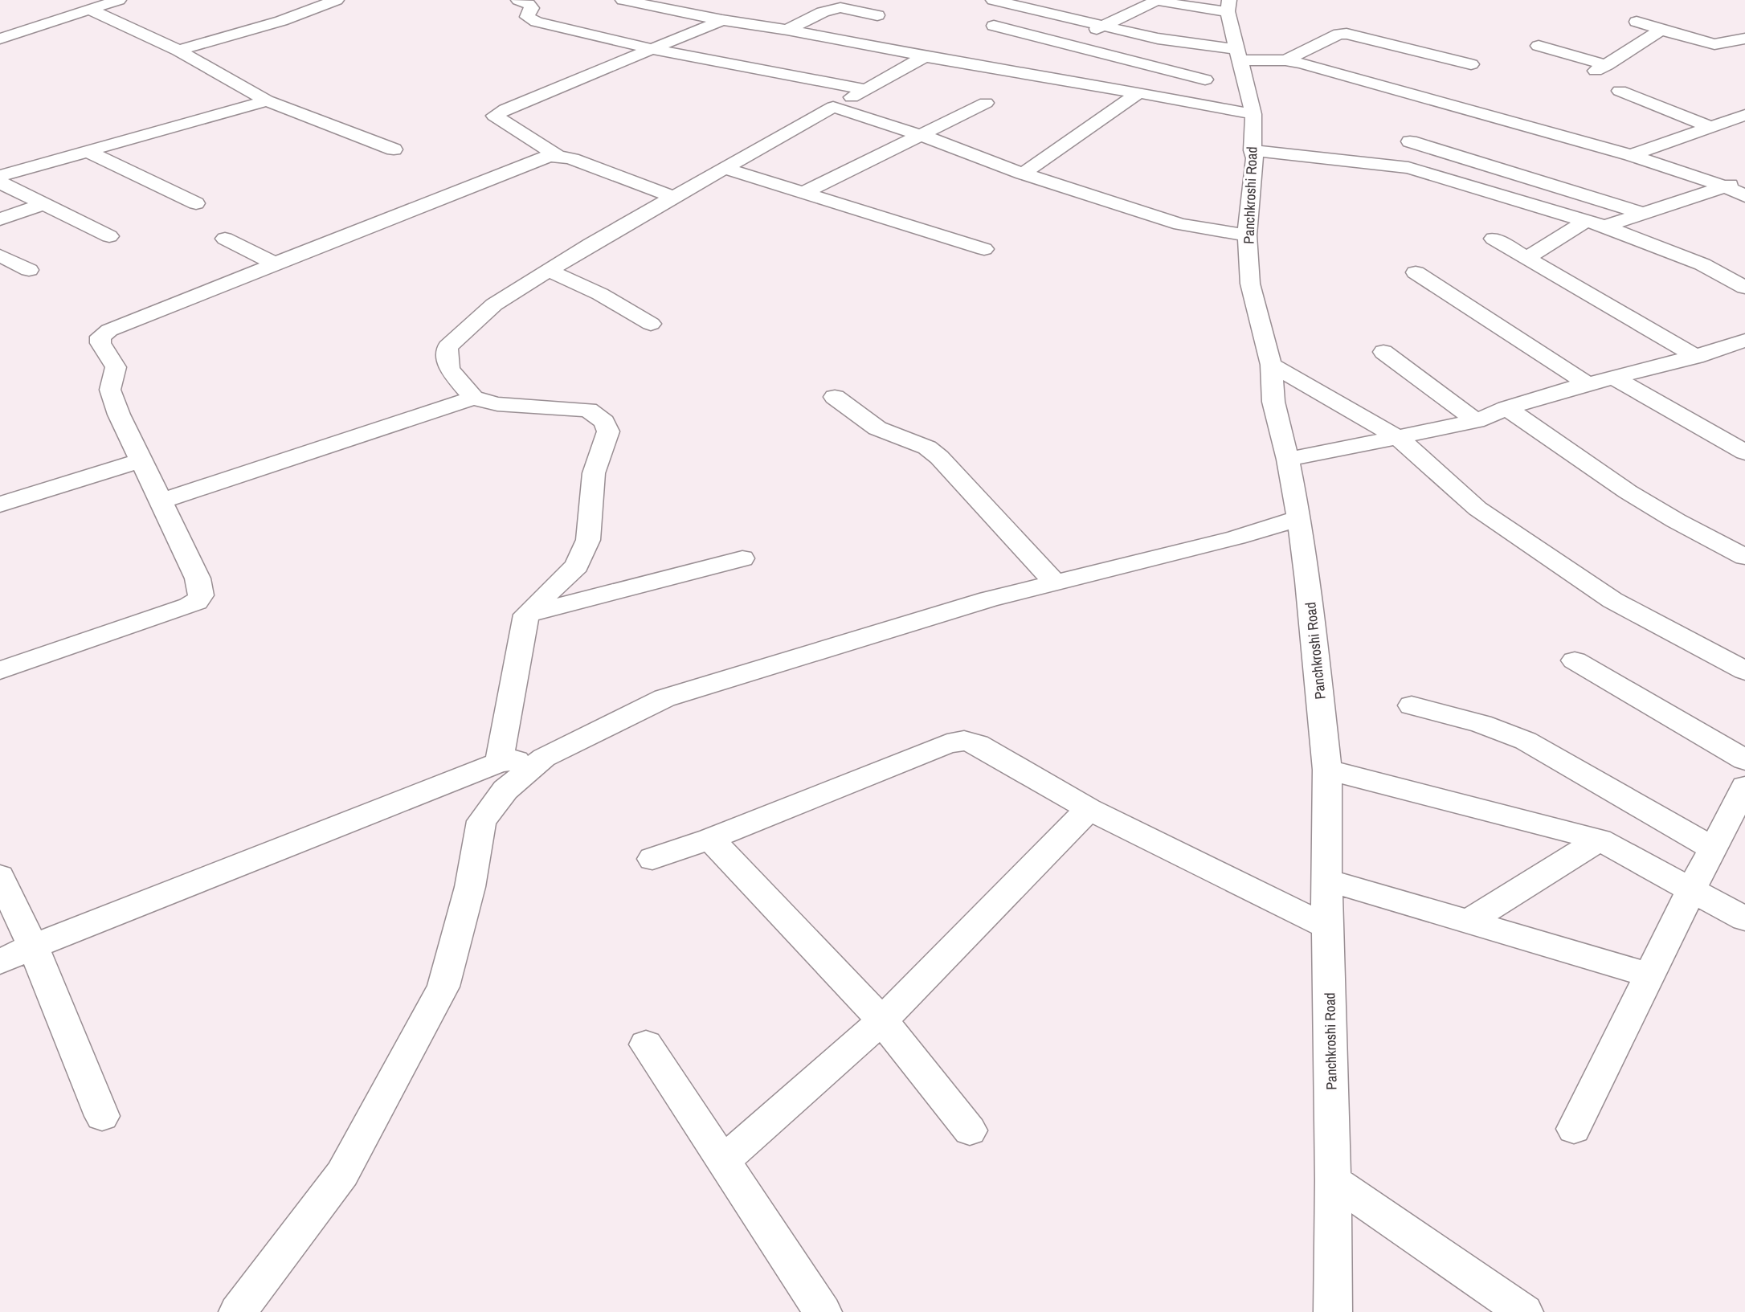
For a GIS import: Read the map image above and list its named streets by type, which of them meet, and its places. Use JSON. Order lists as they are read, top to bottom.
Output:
{
  "streets": {
    "street": ["Panchkroshi Road"]
  }
}
